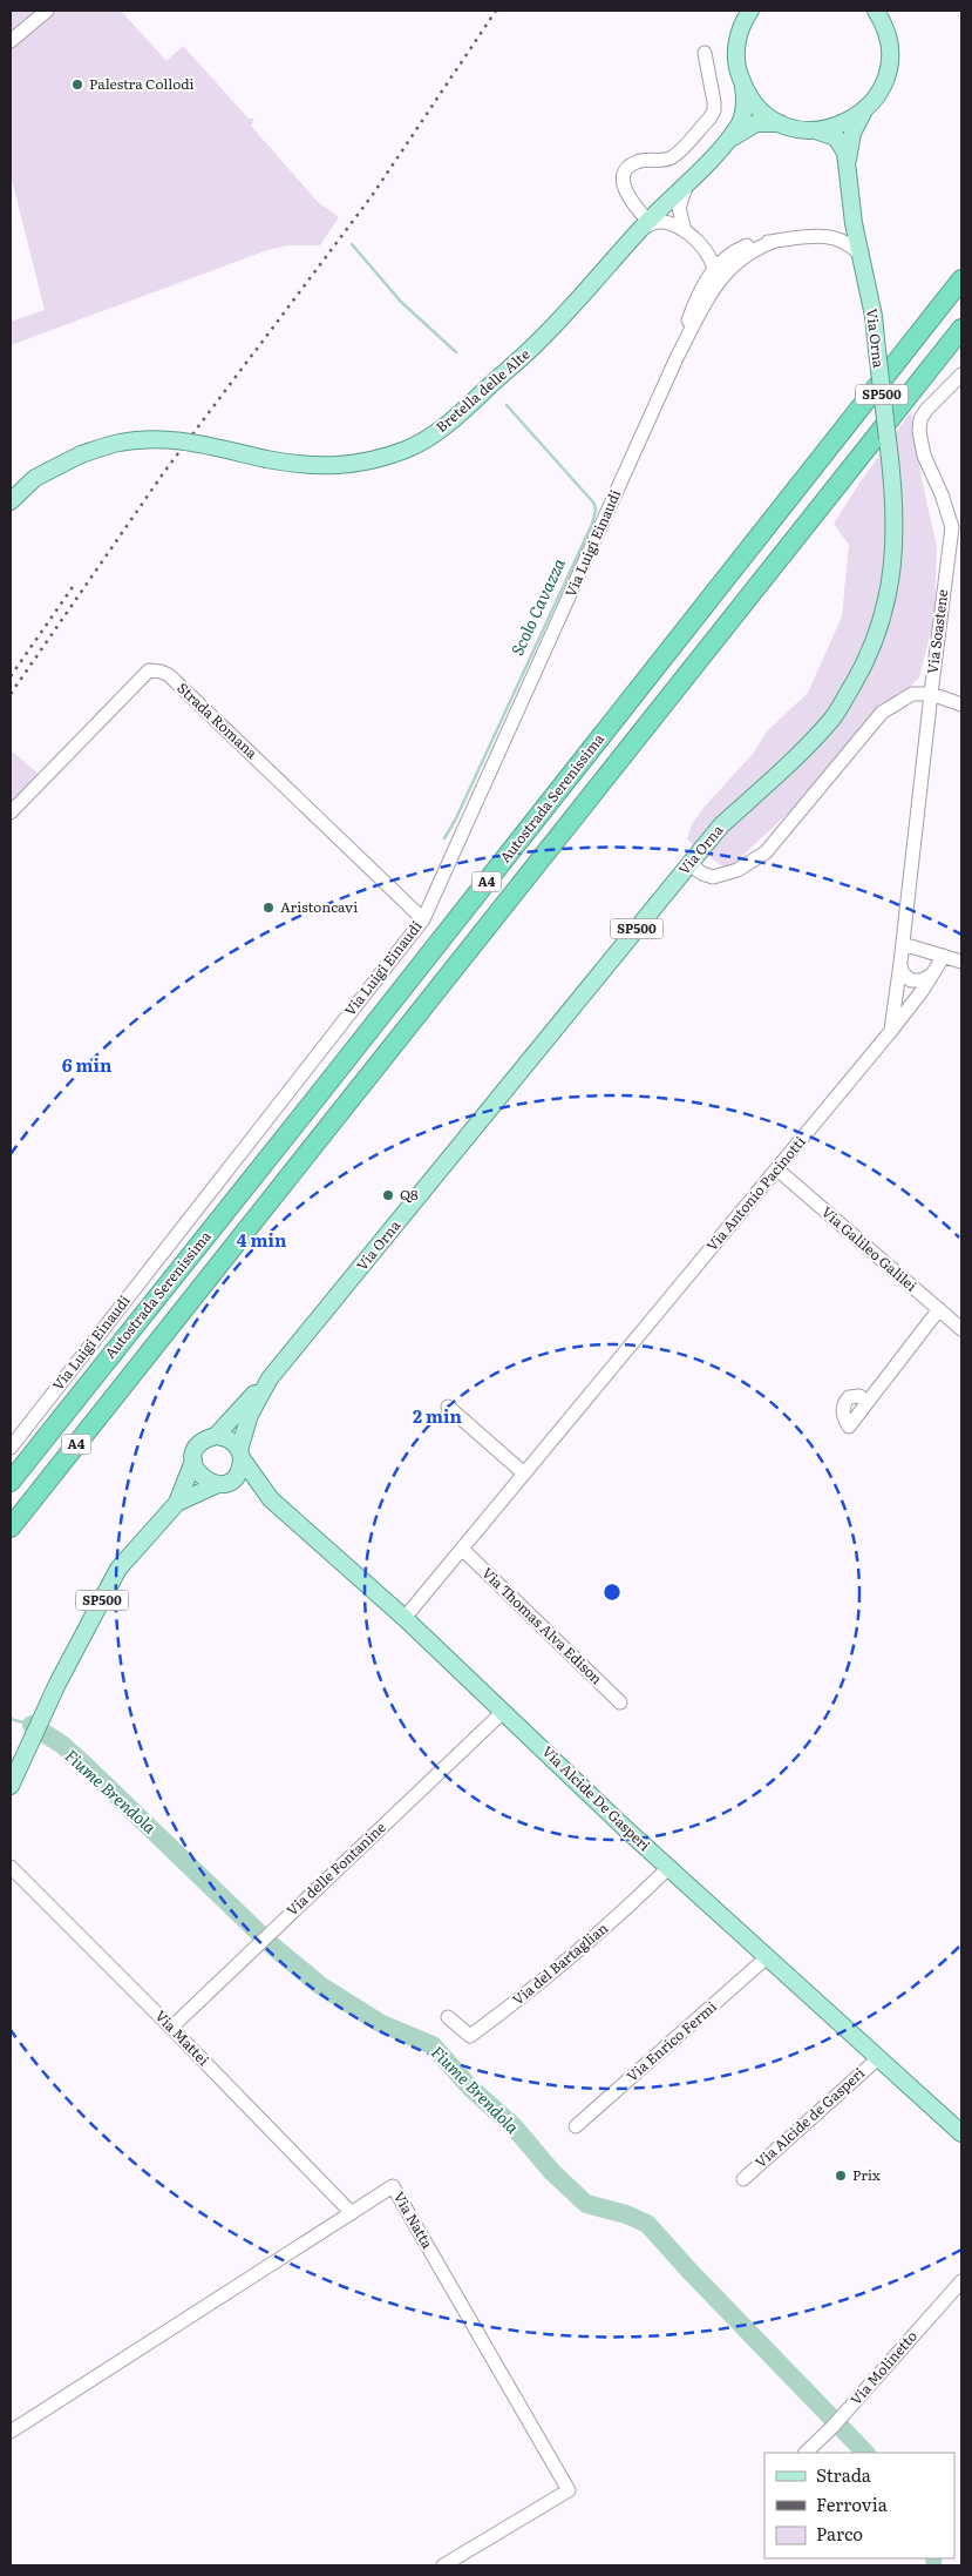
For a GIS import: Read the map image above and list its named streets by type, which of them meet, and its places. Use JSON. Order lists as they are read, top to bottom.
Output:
{
  "streets": {
    "highway": ["Autostrada Serenissima", "A4"],
    "main road": [
      "Via Orna",
      "Bretella delle Alte",
      "SP500",
      "Via Alcide De Gasperi"
    ],
    "street": [
      "Via Luigi Einaudi",
      "Via Soastene",
      "Strada Romana",
      "Via Antonio Pacinotti",
      "Via Galileo Galilei",
      "Via Thomas Alva Edison",
      "Via delle Fontanine",
      "Via del Bartaglian",
      "Via Mattei",
      "Via Enrico Fermi",
      "Via Alcide de Gasperi",
      "Via Natta",
      "Via Molinetto"
    ]
  },
  "crossings": [
    ["Via Orna", "Bretella delle Alte"],
    ["Via Orna", "SP500"],
    ["Via Orna", "Via Luigi Einaudi"],
    ["Via Orna", "Via Soastene"],
    ["Via Orna", "Via Alcide De Gasperi"],
    ["Bretella delle Alte", "Via Luigi Einaudi"],
    ["SP500", "Via Alcide De Gasperi"],
    ["Via Luigi Einaudi", "Strada Romana"],
    ["Via Antonio Pacinotti", "Via Galileo Galilei"],
    ["Via Antonio Pacinotti", "Via Thomas Alva Edison"],
    ["Via Antonio Pacinotti", "Via Alcide De Gasperi"],
    ["Via Alcide De Gasperi", "Via delle Fontanine"],
    ["Via Alcide De Gasperi", "Via del Bartaglian"],
    ["Via Alcide De Gasperi", "Via Enrico Fermi"],
    ["Via Alcide De Gasperi", "Via Alcide de Gasperi"],
    ["Via delle Fontanine", "Via Mattei"],
    ["Via Mattei", "Via Natta"]
  ],
  "water": ["Scolo Cavazza", "Fiume Brendola"],
  "places": [
    "Palestra Collodi",
    "Aristoncavi",
    "Q8",
    "Prix"
  ],
  "legend": ["Strada", "Ferrovia", "Parco"],
  "rings": ["6 min", "4 min", "2 min"]
}
